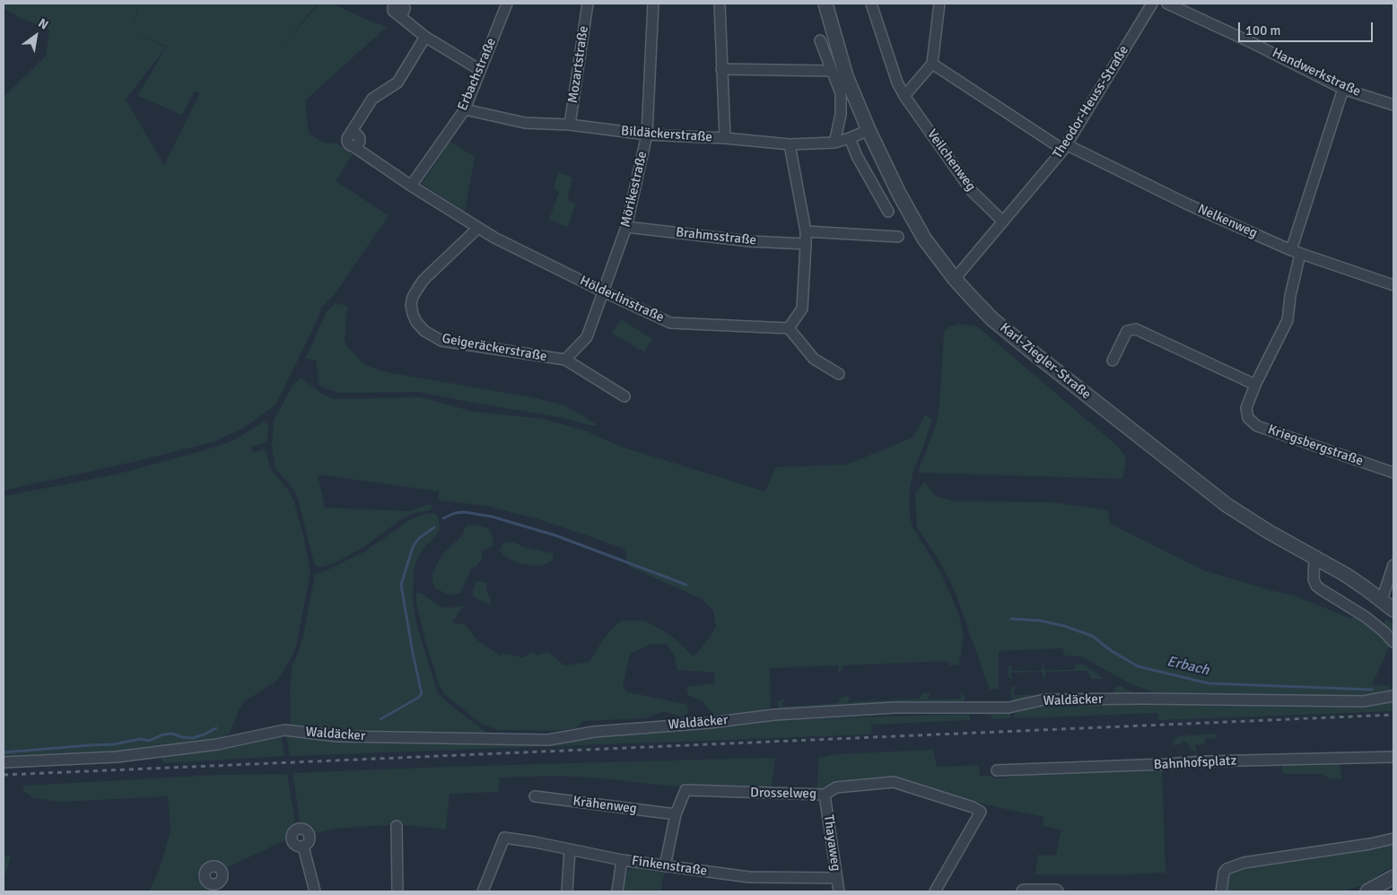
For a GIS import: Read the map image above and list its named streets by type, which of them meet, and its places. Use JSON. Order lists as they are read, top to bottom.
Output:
{
  "streets": {
    "street": [
      "Mozartstraße",
      "Handwerkstraße",
      "Erbachstraße",
      "Theodor-Heuss-Straße",
      "Bildäckerstraße",
      "Veilchenweg",
      "Mörikestraße",
      "Nelkenweg",
      "Brahmsstraße",
      "Hölderlinstraße",
      "Geigeräckerstraße",
      "Karl-Ziegler-Straße",
      "Kriegsbergstraße",
      "Waldäcker",
      "Bahnhofsplatz",
      "Drosselweg",
      "Krähenweg",
      "Thayaweg",
      "Finkenstraße"
    ]
  },
  "crossings": [
    ["Mozartstraße", "Bildäckerstraße"],
    ["Handwerkstraße", "Kriegsbergstraße"],
    ["Erbachstraße", "Bildäckerstraße"],
    ["Erbachstraße", "Hölderlinstraße"],
    ["Theodor-Heuss-Straße", "Veilchenweg"],
    ["Theodor-Heuss-Straße", "Nelkenweg"],
    ["Theodor-Heuss-Straße", "Karl-Ziegler-Straße"],
    ["Bildäckerstraße", "Mörikestraße"],
    ["Bildäckerstraße", "Karl-Ziegler-Straße"],
    ["Mörikestraße", "Brahmsstraße"],
    ["Mörikestraße", "Hölderlinstraße"],
    ["Mörikestraße", "Geigeräckerstraße"],
    ["Nelkenweg", "Kriegsbergstraße"],
    ["Hölderlinstraße", "Geigeräckerstraße"],
    ["Drosselweg", "Krähenweg"],
    ["Drosselweg", "Thayaweg"],
    ["Thayaweg", "Finkenstraße"]
  ],
  "water": ["Erbach"],
  "scale_bar": "100 m",
  "north": "top right"
}
